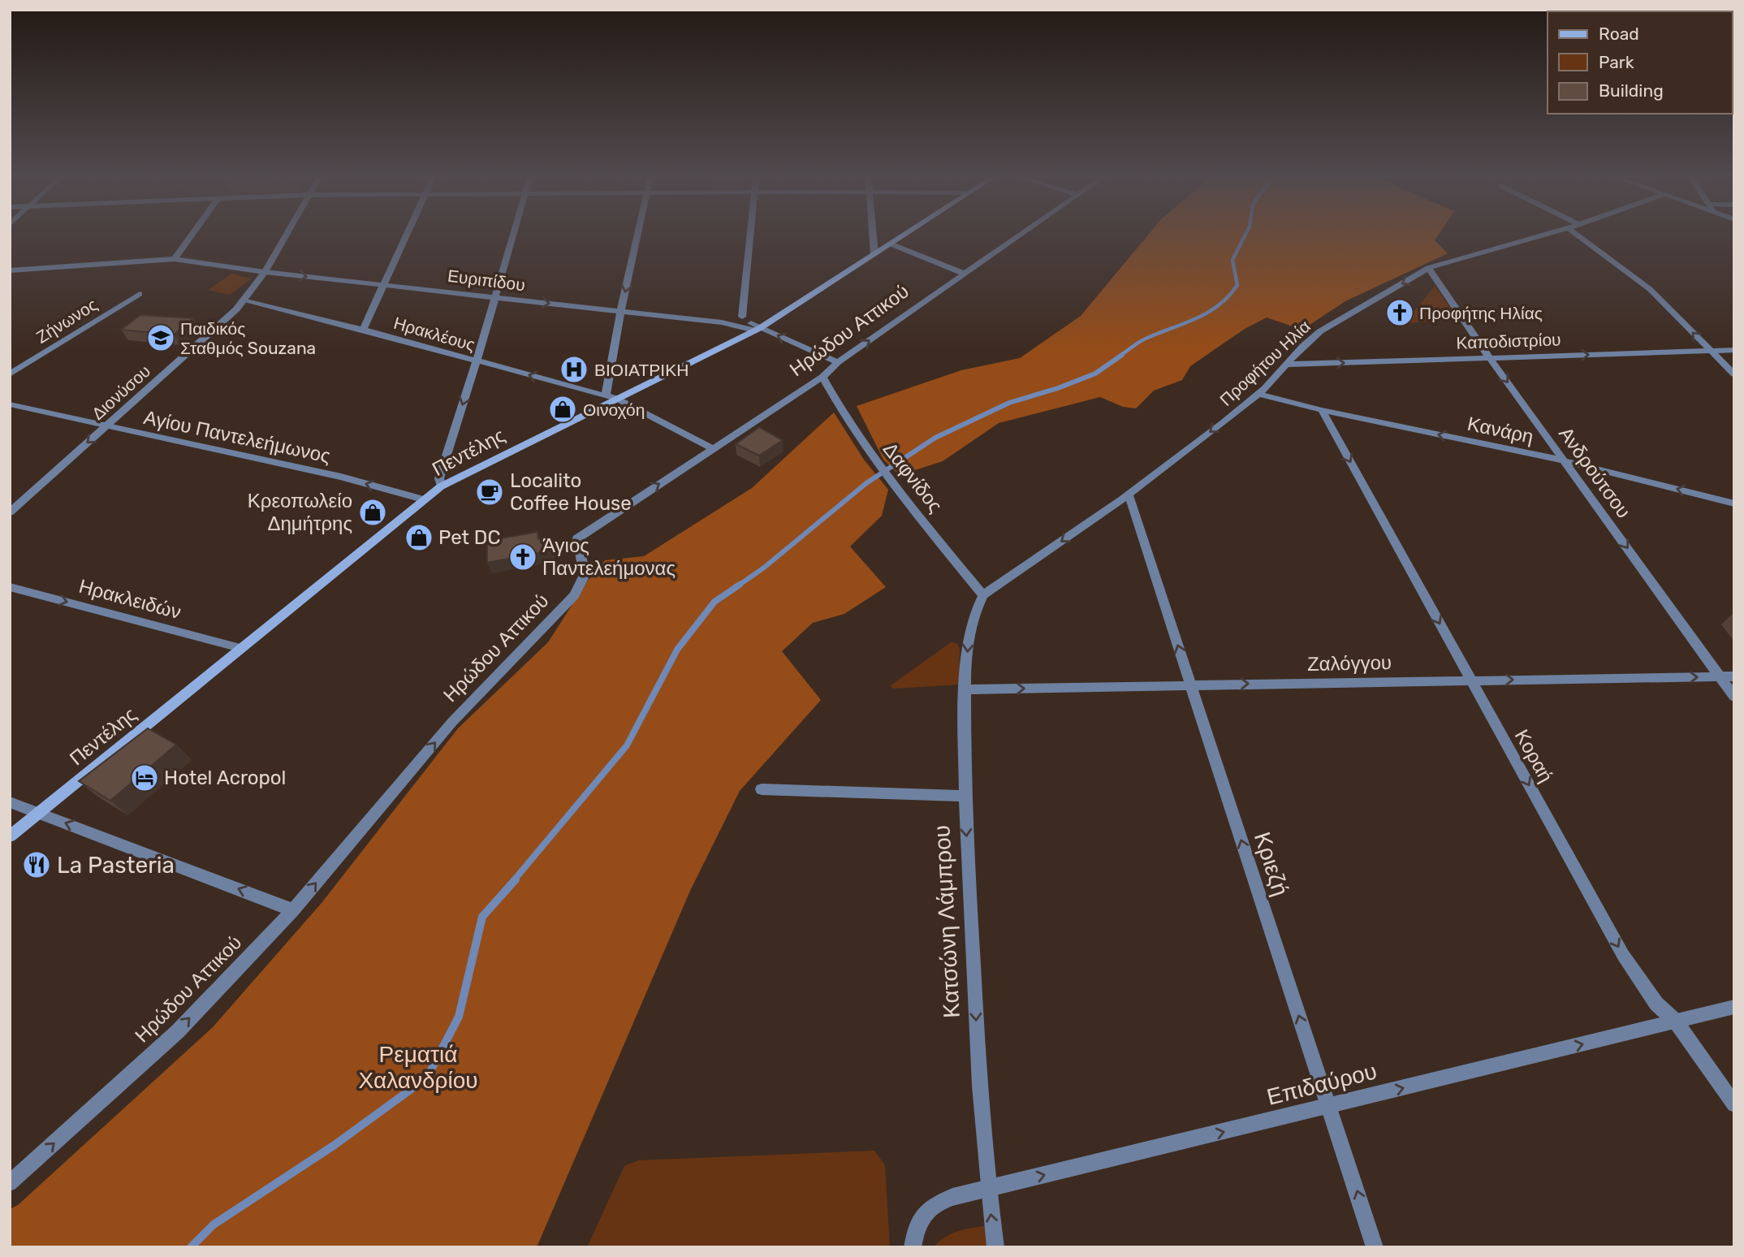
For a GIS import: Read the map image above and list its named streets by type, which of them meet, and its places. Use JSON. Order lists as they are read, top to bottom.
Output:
{
  "streets": {
    "main road": ["Πεντέλης"],
    "street": [
      "Ευριπίδου",
      "Ζήνωνος",
      "Ηρώδου Αττικού",
      "Ηρακλέους",
      "Καποδιστρίου",
      "Προφήτου Ηλία",
      "Διονύσου",
      "Κανάρη",
      "Αγίου Παντελεήμωνος",
      "Ανδρούτσου",
      "Δαφνίδος",
      "Ηρακλειδών",
      "Ζαλόγγου",
      "Κοραή",
      "Κριεζή",
      "Κατσώνη Λάμπρου",
      "Επιδαύρου"
    ]
  },
  "crossings": [
    ["Ευριπίδου", "Διονύσου"],
    ["Ευριπίδου", "Πεντέλης"],
    ["Ηρώδου Αττικού", "Ηρακλέους"],
    ["Ηρώδου Αττικού", "Δαφνίδος"],
    ["Ηρακλέους", "Διονύσου"],
    ["Ηρακλέους", "Πεντέλης"],
    ["Καποδιστρίου", "Προφήτου Ηλία"],
    ["Καποδιστρίου", "Ανδρούτσου"],
    ["Προφήτου Ηλία", "Κανάρη"],
    ["Προφήτου Ηλία", "Ανδρούτσου"],
    ["Προφήτου Ηλία", "Δαφνίδος"],
    ["Προφήτου Ηλία", "Κριεζή"],
    ["Προφήτου Ηλία", "Κατσώνη Λάμπρου"],
    ["Διονύσου", "Αγίου Παντελεήμωνος"],
    ["Κανάρη", "Ανδρούτσου"],
    ["Κανάρη", "Κοραή"],
    ["Αγίου Παντελεήμωνος", "Πεντέλης"],
    ["Πεντέλης", "Ηρακλειδών"],
    ["Ανδρούτσου", "Ζαλόγγου"],
    ["Δαφνίδος", "Κατσώνη Λάμπρου"],
    ["Ζαλόγγου", "Κοραή"],
    ["Ζαλόγγου", "Κριεζή"],
    ["Ζαλόγγου", "Κατσώνη Λάμπρου"],
    ["Κοραή", "Επιδαύρου"],
    ["Κριεζή", "Επιδαύρου"],
    ["Κατσώνη Λάμπρου", "Επιδαύρου"]
  ],
  "one_way": [
    "Ηρώδου Αττικού",
    "Καποδιστρίου",
    "Προφήτου Ηλία",
    "Κανάρη",
    "Αγίου Παντελεήμωνος",
    "Ανδρούτσου",
    "Ηρακλειδών",
    "Ζαλόγγου",
    "Κοραή",
    "Κριεζή",
    "Επιδαύρου"
  ],
  "parks": ["Ρεματιά Χαλανδρίου"],
  "places": {
    "church": ["Προφήτης Ηλίας", "Άγιος Παντελεήμονας"],
    "school or university": ["Παιδικός Σταθμός Souzana"],
    "hospital": ["ΒΙΟΙΑΤΡΙΚΗ"],
    "shop": ["Οινοχόη", "Κρεοπωλείο Δημήτρης", "Pet DC"],
    "cafe": ["Localito Coffee House"],
    "hotel": ["Hotel Acropol"],
    "restaurant": ["La Pasteria"]
  },
  "legend": ["Road", "Park", "Building"]
}
